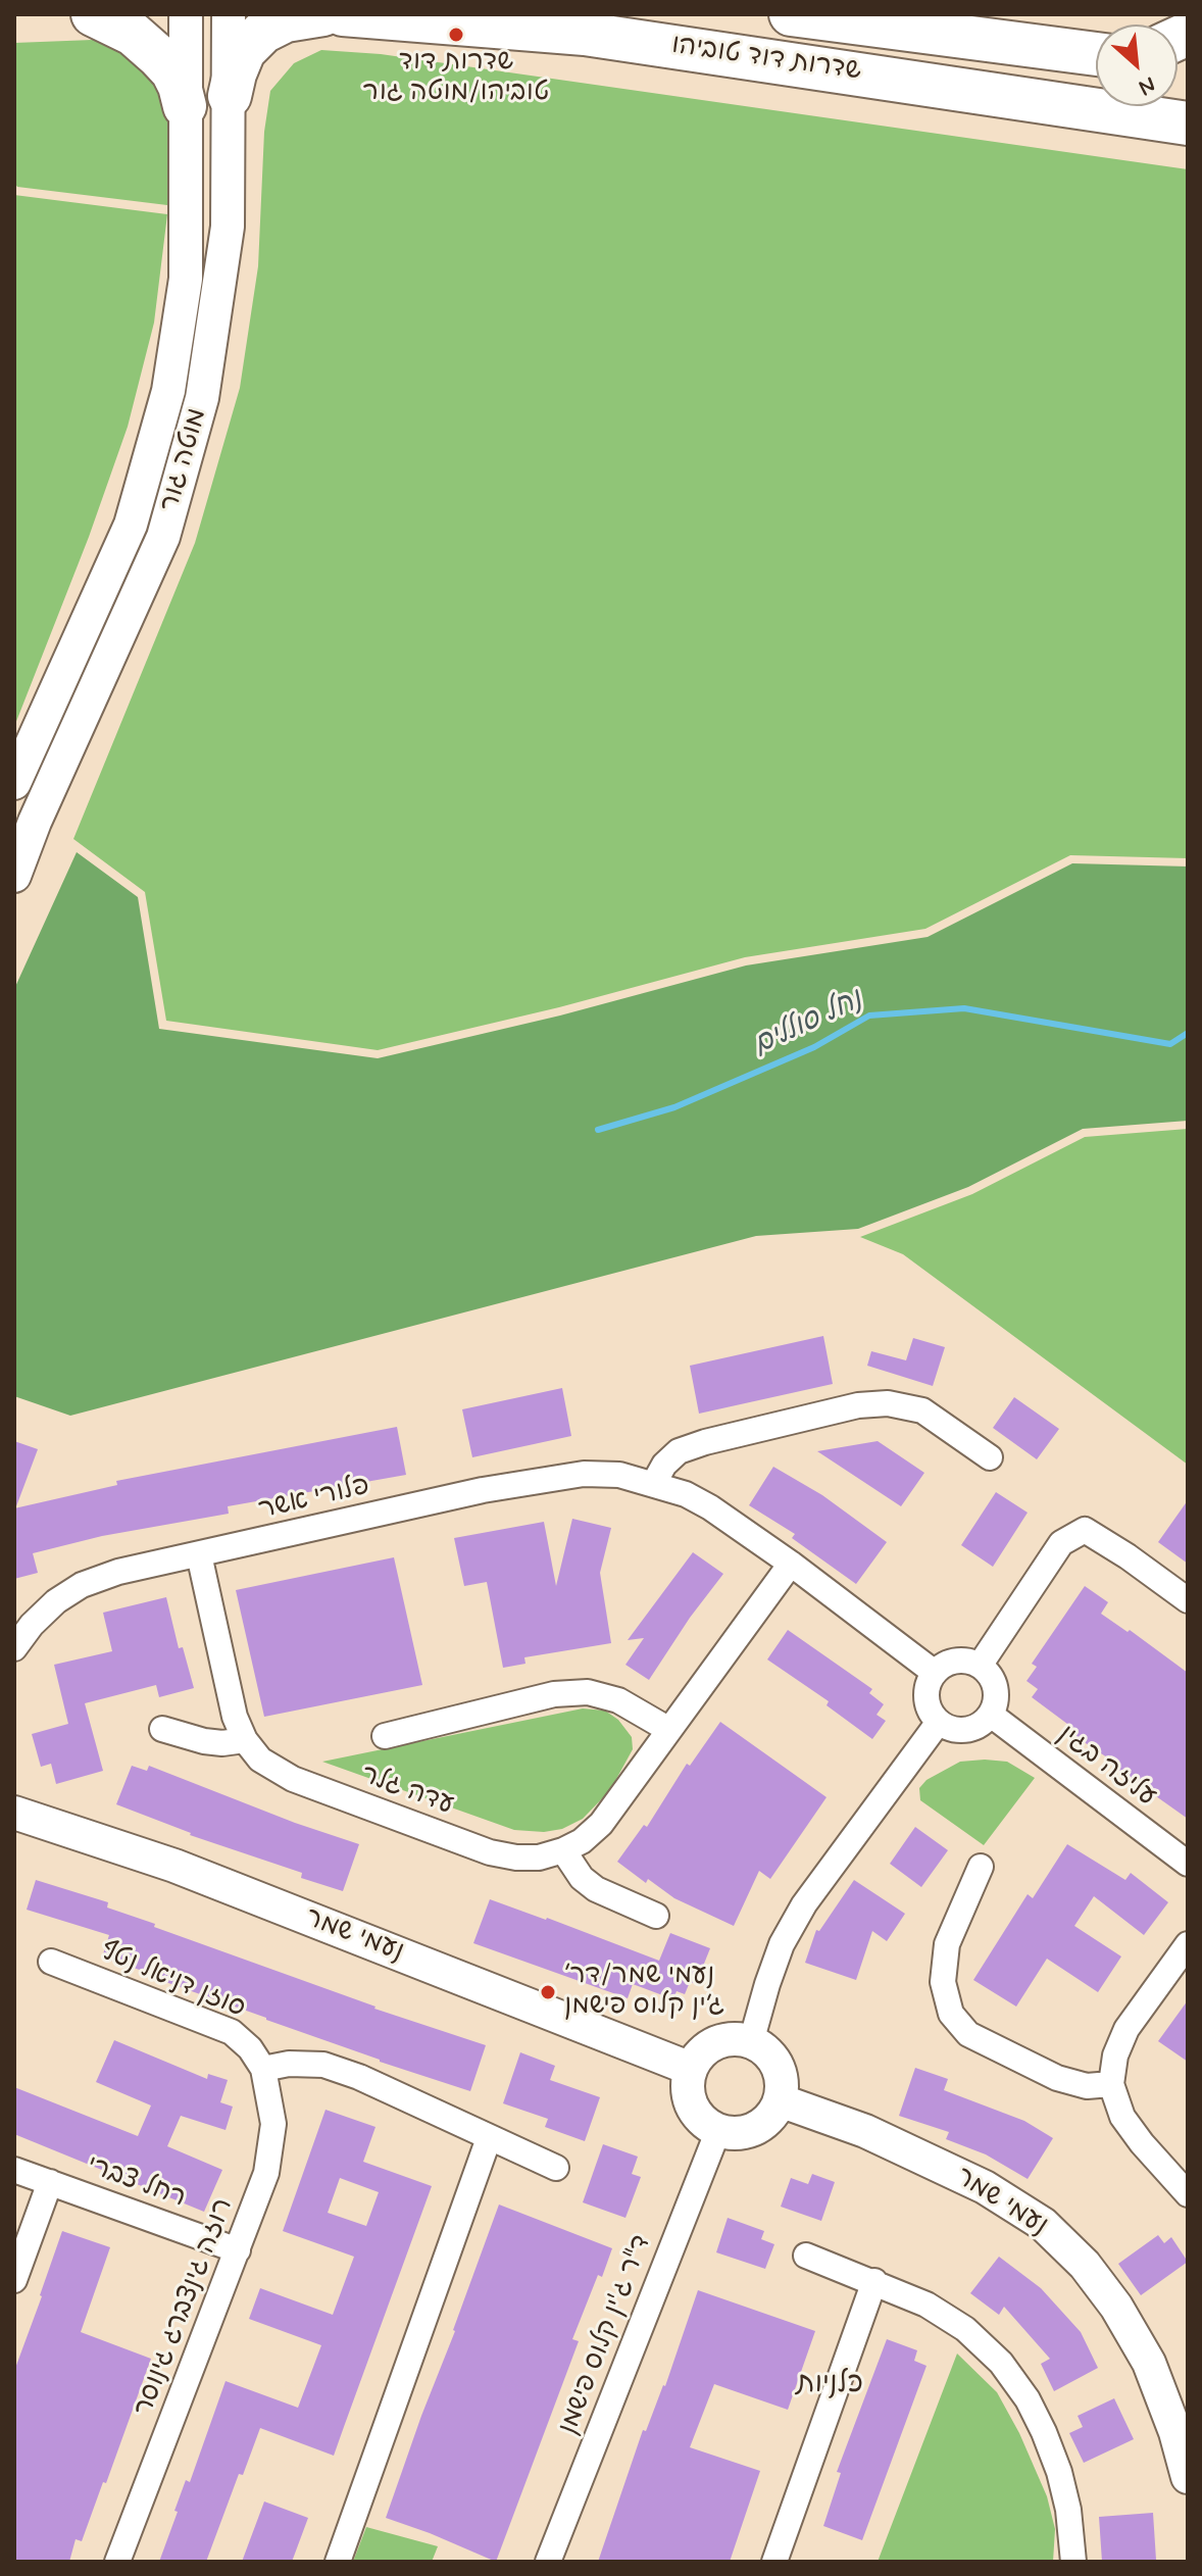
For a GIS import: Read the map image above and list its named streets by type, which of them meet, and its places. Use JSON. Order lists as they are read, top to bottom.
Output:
{
  "streets": {
    "highway": ["שדרות דוד טוביהו"],
    "street": [
      "מוטה גור",
      "פלורי אשר",
      "עליזה בגין",
      "עדה גלר",
      "נעמי שמר",
      "סוזן דניאל נטף",
      "רחל צברי",
      "רוזה גינצברג גינוסר",
      "ד\"ר ג'ין קלוס פישמן"
    ]
  },
  "crossings": [
    ["פלורי אשר", "עליזה בגין"],
    ["פלורי אשר", "עדה גלר"],
    ["נעמי שמר", "ד\"ר ג'ין קלוס פישמן"],
    ["סוזן דניאל נטף", "רוזה גינצברג גינוסר"],
    ["רחל צברי", "רוזה גינצברג גינוסר"]
  ],
  "districts": ["כלניות"],
  "water": ["נחל סוללים"],
  "places": ["שדרות דוד טוביהו/מוטה גור", "נעמי שמר/דר׳ ג׳ין קלוס פישמן"],
  "north": "bottom right"
}
